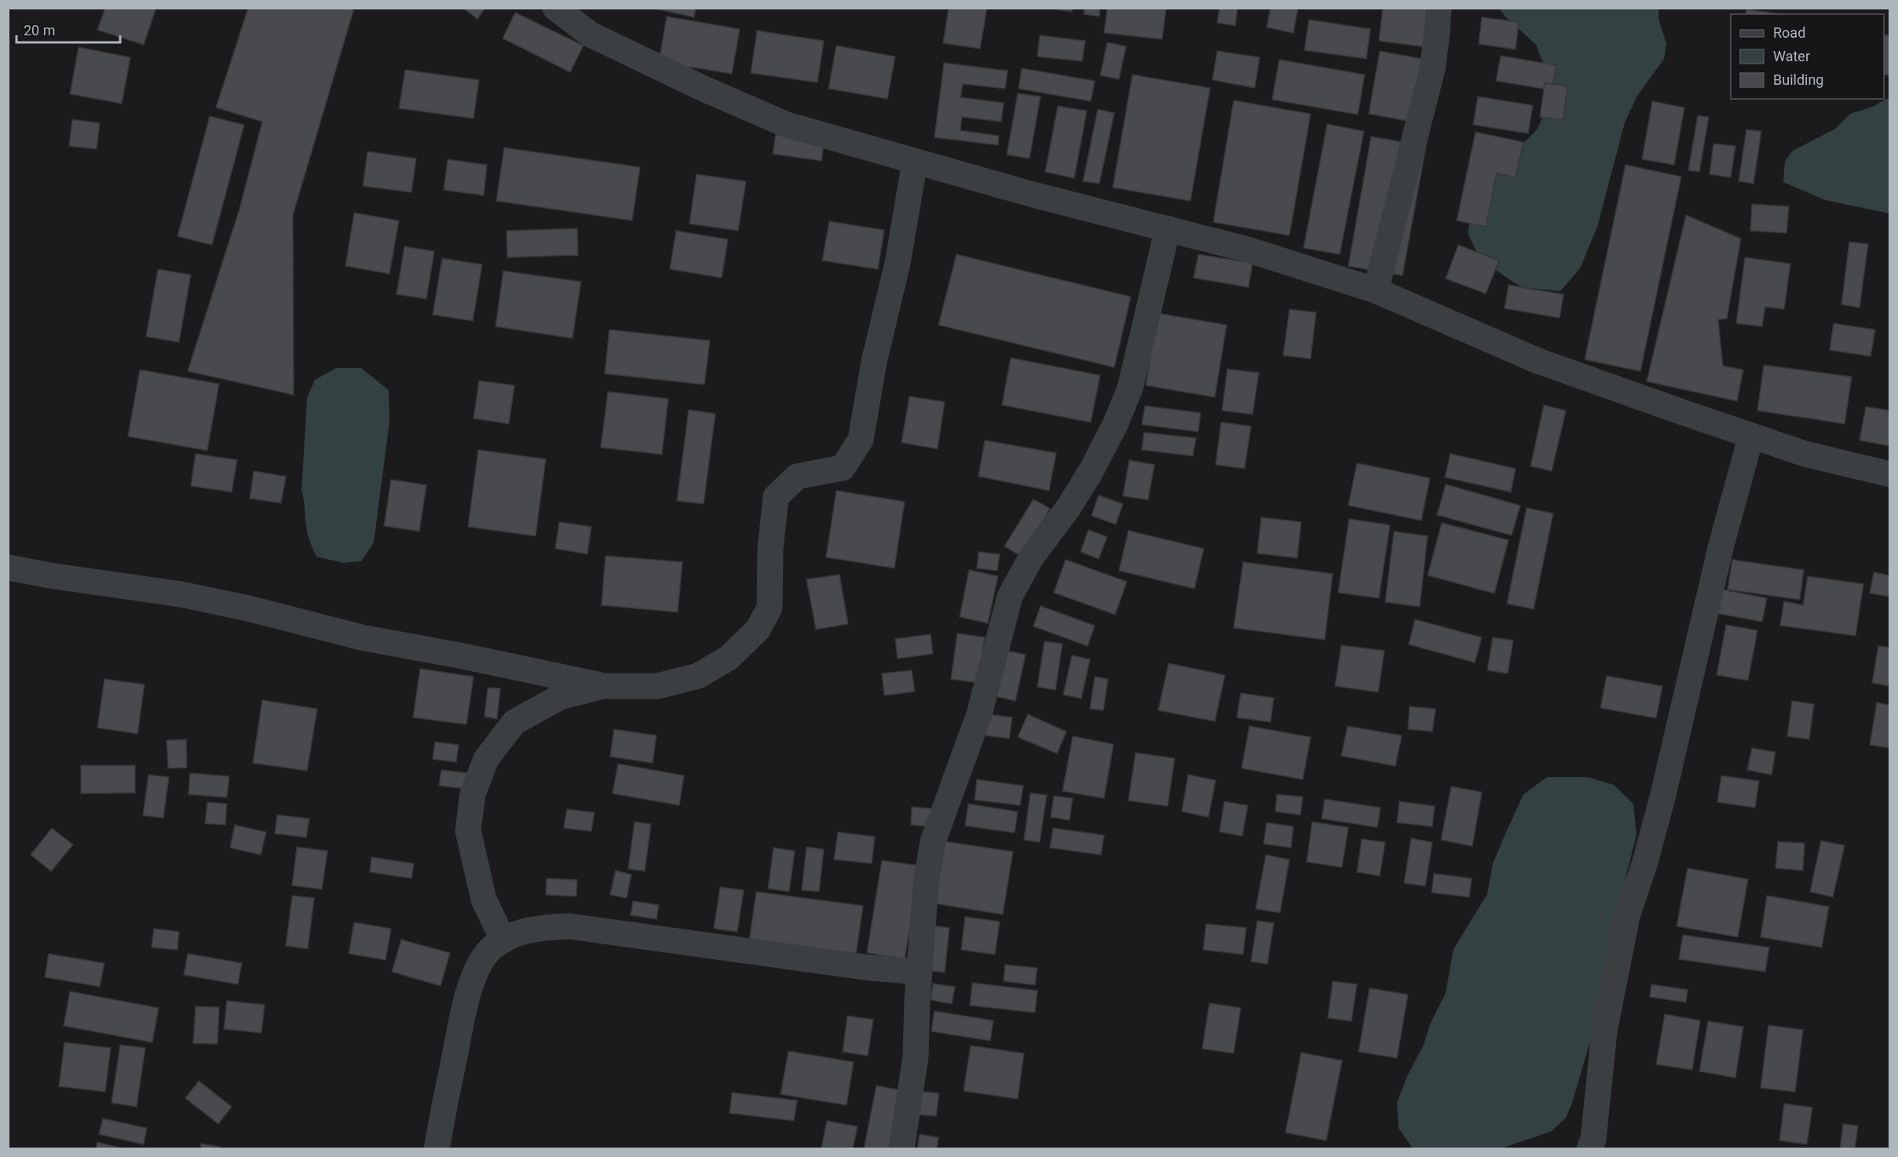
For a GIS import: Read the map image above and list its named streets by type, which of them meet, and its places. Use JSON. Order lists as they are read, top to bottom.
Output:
{
  "legend": ["Road", "Water", "Building"],
  "scale_bar": "20 m"
}
